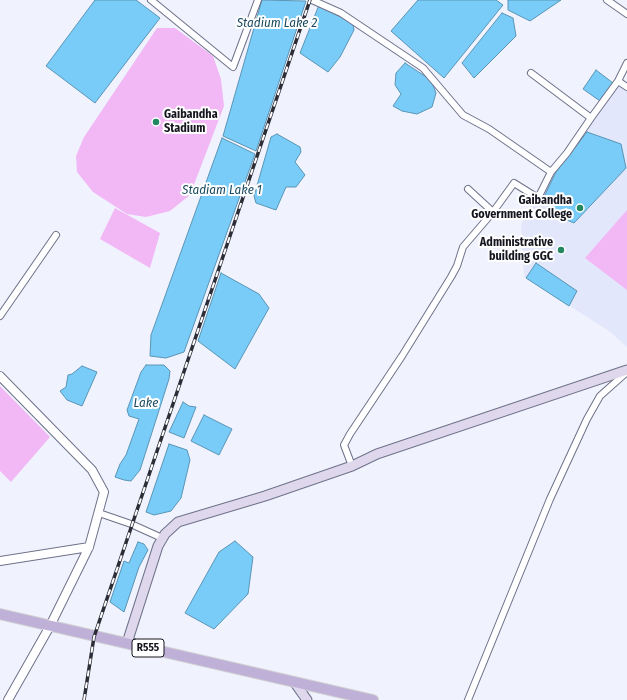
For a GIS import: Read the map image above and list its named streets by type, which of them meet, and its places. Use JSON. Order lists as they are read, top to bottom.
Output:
{
  "streets": {
    "main road": ["R555"]
  },
  "water": ["Stadium Lake 2", "Stadiam Lake 1", "Lake"],
  "places": ["Gaibandha Stadium", "Gaibandha Government College", "Administrative building GGC"]
}
